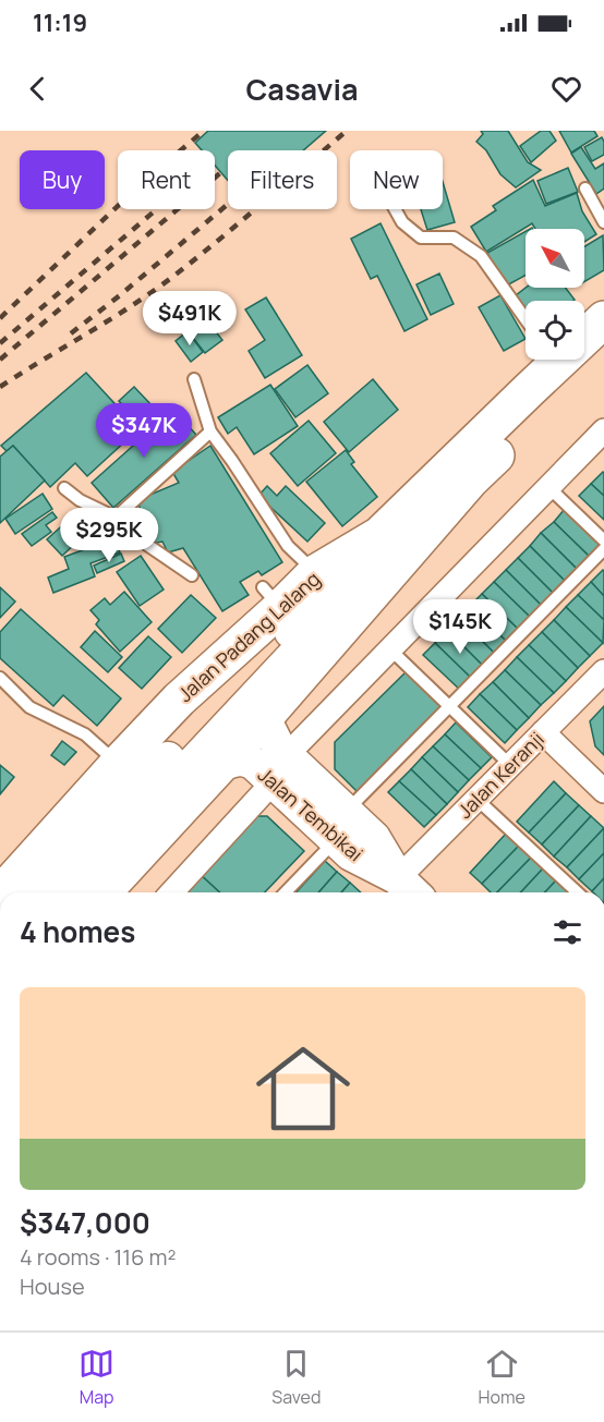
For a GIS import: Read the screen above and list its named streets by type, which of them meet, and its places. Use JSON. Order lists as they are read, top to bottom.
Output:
{
  "streets": {
    "main road": ["Jalan Padang Lalang"],
    "street": ["Jalan Keranji", "Jalan Tembikai"]
  },
  "crossings": [
    ["Jalan Keranji", "Jalan Tembikai"]
  ],
  "north": "top left",
  "page": {
    "status": "11:19",
    "header": "Casavia",
    "chip": [
      "Buy",
      "Rent",
      "Filters",
      "New"
    ],
    "price": [
      "$491K",
      "$347K",
      "$295K",
      "$145K"
    ],
    "heading": "4 homes",
    "list": [
      {
        "name": "$347,000",
        "note": "4 rooms · 116 m² · House"
      }
    ],
    "tabs": ["Map", "Saved", "Home"]
  }
}
